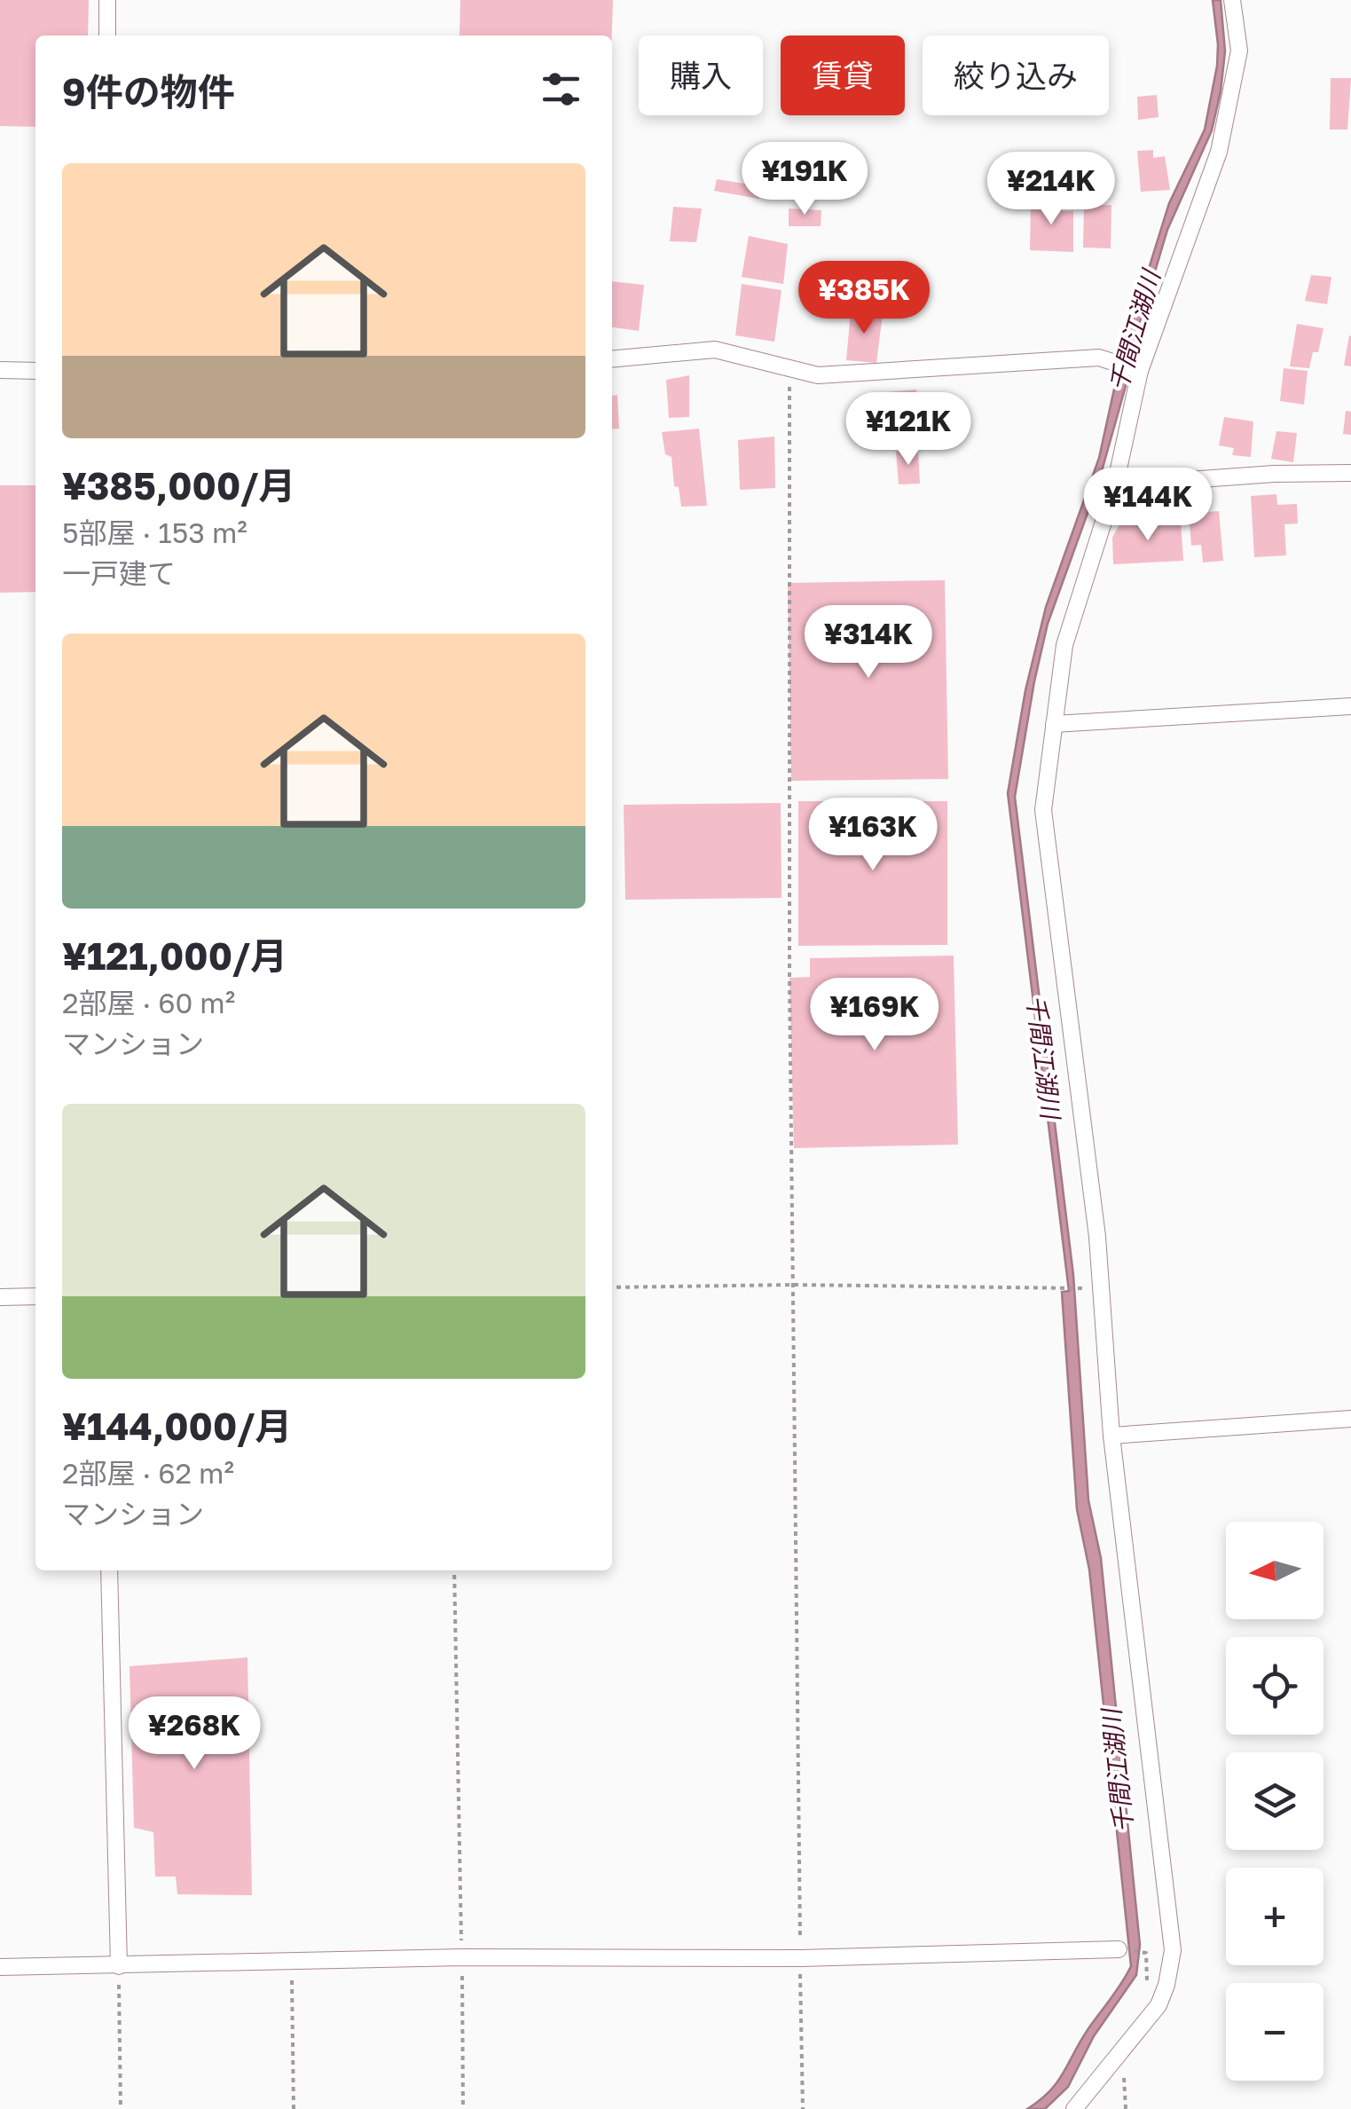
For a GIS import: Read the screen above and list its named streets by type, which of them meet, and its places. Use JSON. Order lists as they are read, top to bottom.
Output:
{
  "water": ["千間江湖川"],
  "north": "left",
  "page": {
    "chip": ["購入", "賃貸", "絞り込み"],
    "heading": "9件の物件",
    "price": [
      "¥191K",
      "¥214K",
      "¥385K",
      "¥121K",
      "¥144K",
      "¥314K",
      "¥163K",
      "¥169K",
      "¥268K"
    ],
    "list": [
      {
        "name": "¥385,000/月",
        "note": "5部屋 · 153 m² · 一戸建て"
      },
      {
        "name": "¥121,000/月",
        "note": "2部屋 · 60 m² · マンション"
      },
      {
        "name": "¥144,000/月",
        "note": "2部屋 · 62 m² · マンション"
      }
    ],
    "map_buttons": ["+", "−"]
  }
}
